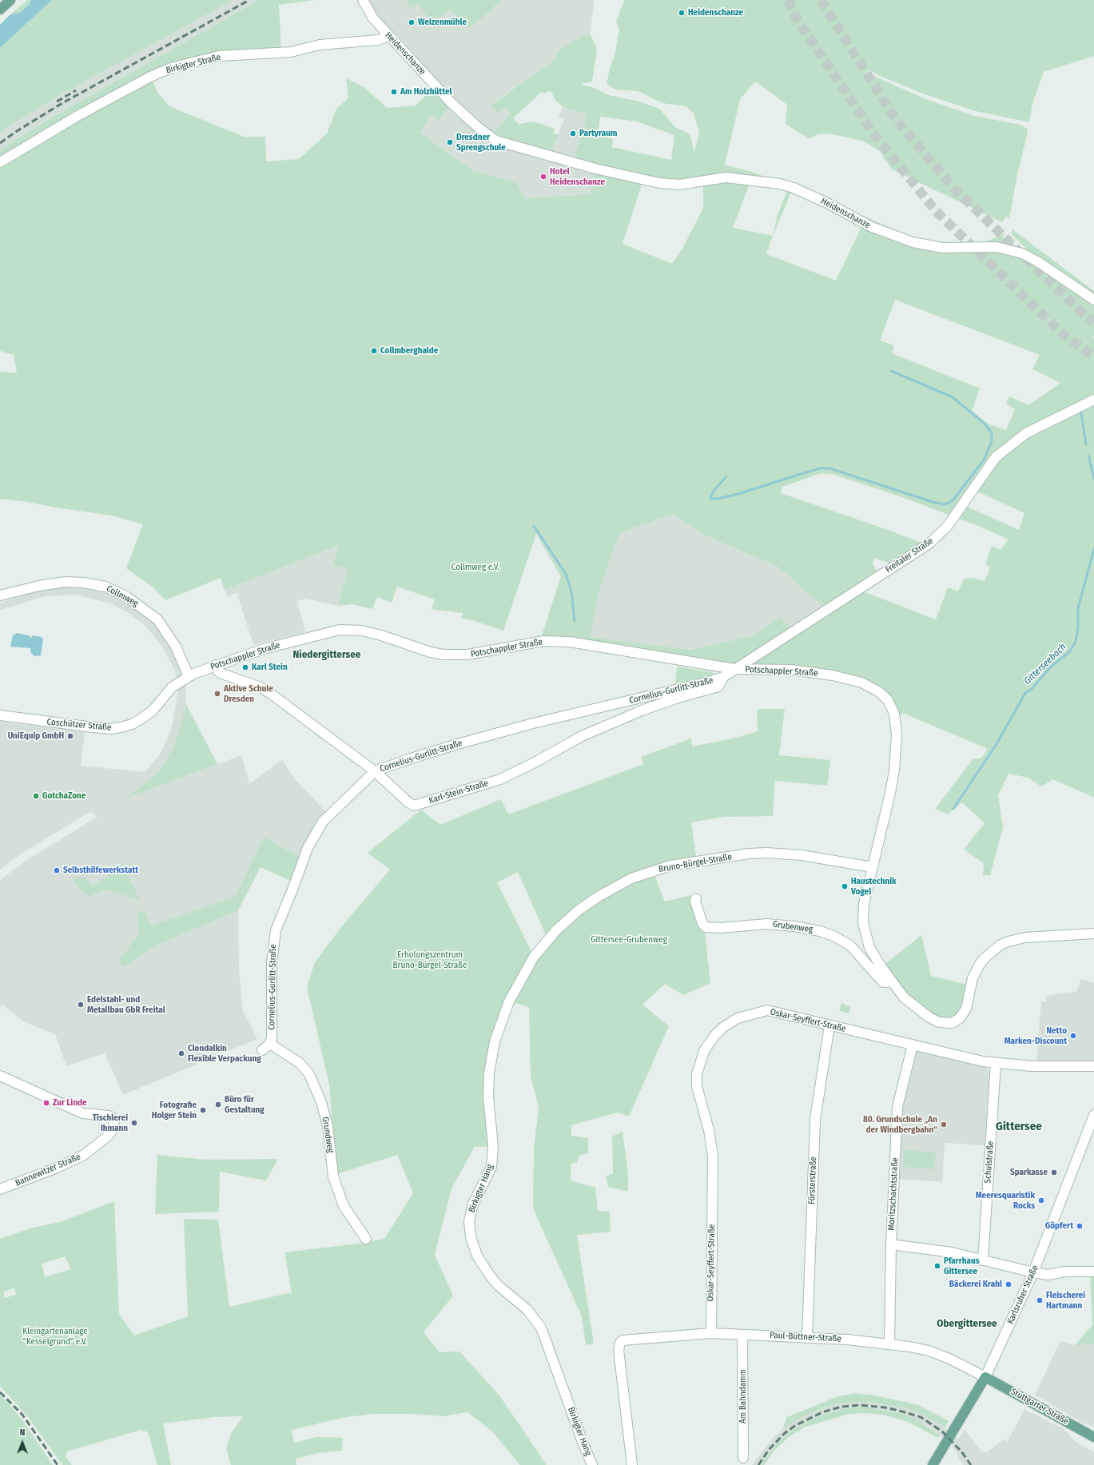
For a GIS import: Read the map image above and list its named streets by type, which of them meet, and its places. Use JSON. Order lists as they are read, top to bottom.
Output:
{
  "streets": {
    "main road": ["Karlsruher Straße", "Stuttgarter Straße"],
    "street": [
      "Heidenschanze",
      "Birkigter Straße",
      "Freitaler Straße",
      "Collmweg",
      "Potschappler Straße",
      "Cornelius-Gurlitt-Straße",
      "Coschützer Straße",
      "Karl-Stein-Straße",
      "Bruno-Bürgel-Straße",
      "Grubenweg",
      "Oskar-Seyffert-Straße",
      "Grundweg",
      "Schulstraße",
      "Bannewitzer Straße",
      "Försterstraße",
      "Birkigter Hang",
      "Moritzschachtstraße",
      "Paul-Büttner-Straße",
      "Am Bahndamm"
    ]
  },
  "crossings": [
    ["Heidenschanze", "Birkigter Straße"],
    ["Freitaler Straße", "Potschappler Straße"],
    ["Freitaler Straße", "Cornelius-Gurlitt-Straße"],
    ["Collmweg", "Potschappler Straße"],
    ["Potschappler Straße", "Cornelius-Gurlitt-Straße"],
    ["Potschappler Straße", "Coschützer Straße"],
    ["Potschappler Straße", "Karl-Stein-Straße"],
    ["Potschappler Straße", "Bruno-Bürgel-Straße"],
    ["Potschappler Straße", "Grubenweg"],
    ["Cornelius-Gurlitt-Straße", "Karl-Stein-Straße"],
    ["Cornelius-Gurlitt-Straße", "Grundweg"],
    ["Bruno-Bürgel-Straße", "Birkigter Hang"],
    ["Oskar-Seyffert-Straße", "Schulstraße"],
    ["Oskar-Seyffert-Straße", "Försterstraße"],
    ["Oskar-Seyffert-Straße", "Moritzschachtstraße"],
    ["Oskar-Seyffert-Straße", "Paul-Büttner-Straße"],
    ["Försterstraße", "Paul-Büttner-Straße"],
    ["Moritzschachtstraße", "Paul-Büttner-Straße"],
    ["Karlsruher Straße", "Paul-Büttner-Straße"],
    ["Karlsruher Straße", "Stuttgarter Straße"],
    ["Paul-Büttner-Straße", "Am Bahndamm"],
    ["Paul-Büttner-Straße", "Stuttgarter Straße"]
  ],
  "districts": ["Niedergittersee", "Gittersee", "Obergittersee"],
  "water": ["Gitterseebach"],
  "parks": [
    "Collmweg e.V.",
    "Gittersee-Grubenweg",
    "Erholungszentrum Bruno-Bürgel-Straße",
    "Kleingartenanlage \"Kesselgrund\" e.V."
  ],
  "places": [
    "Heidenschanze",
    "Weizenmühle",
    "Am Holzhüttel",
    "Partyraum",
    "Dresdner Sprengschule",
    "Hotel Heidenschanze",
    "Collmberghalde",
    "Karl Stein",
    "Aktive Schule Dresden",
    "UniEquip GmbH",
    "GotchaZone",
    "Selbsthilfewerkstatt",
    "Haustechnik Vogel",
    "Edelstahl- und Metallbau GbR Freital",
    "Netto Marken-Discount",
    "Clondalkin Flexible Verpackung",
    "Zur Linde",
    "Büro für Gestaltung",
    "Fotografie Holger Stein",
    "Tischlerei Ihmann",
    "80. Grundschule „An der Windbergbahn“",
    "Sparkasse",
    "Meeresquaristik Rocks",
    "Göpfert",
    "Pfarrhaus Gittersee",
    "Bäckerei Krahl",
    "Fleischerei Hartmann"
  ],
  "north": "top"
}
